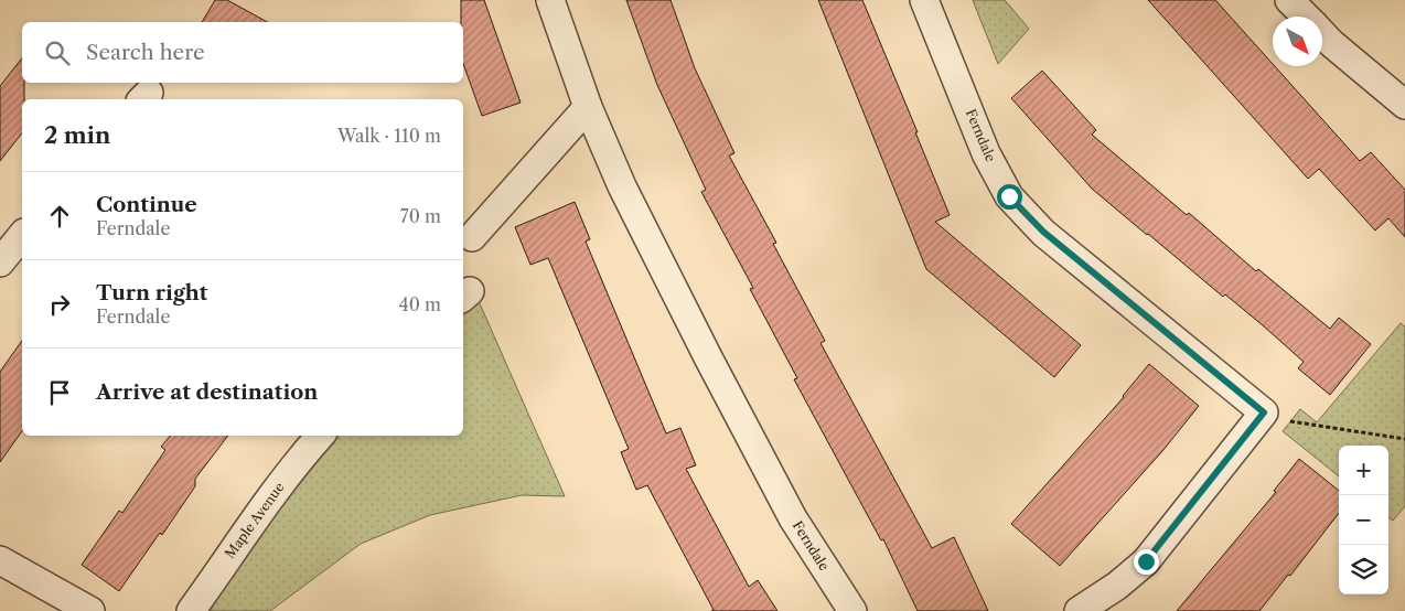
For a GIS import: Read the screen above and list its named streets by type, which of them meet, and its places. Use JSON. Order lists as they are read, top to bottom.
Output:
{
  "streets": {
    "street": ["Ferndale", "Maple Avenue"]
  },
  "north": "bottom right",
  "page": {
    "search": "Search here",
    "heading": ["2 min", "Walk · 110 m"],
    "list": [
      ["Continue", "Ferndale", "70 m"],
      ["Turn right", "Ferndale", "40 m"],
      "Arrive at destination"
    ],
    "map_buttons": ["+", "−"]
  }
}
